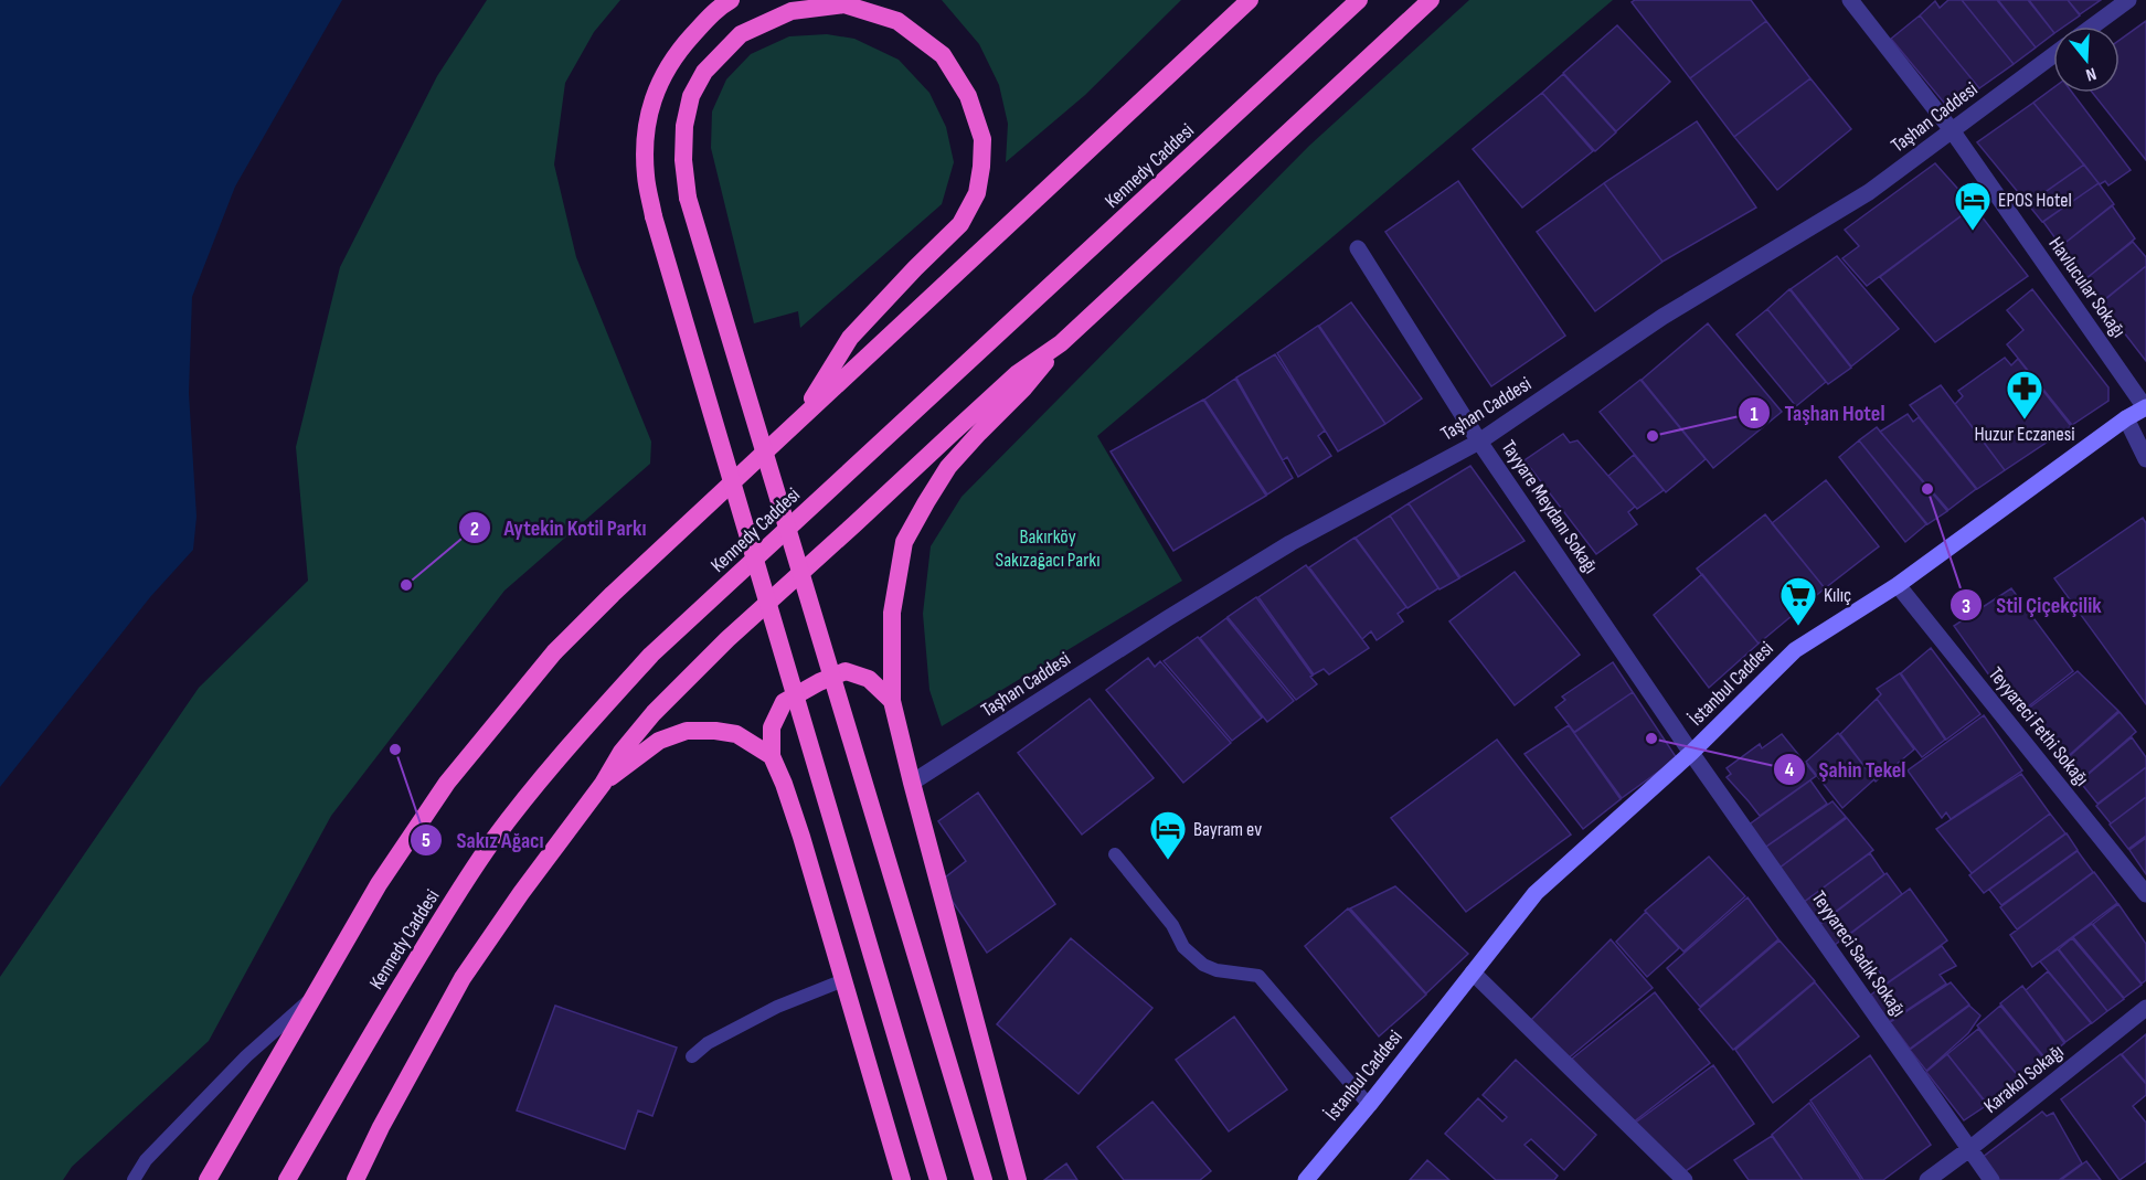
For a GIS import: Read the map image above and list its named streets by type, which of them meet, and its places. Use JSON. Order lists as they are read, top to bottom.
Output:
{
  "streets": {
    "highway": ["Kennedy Caddesi"],
    "main road": ["İstanbul Caddesi"],
    "street": [
      "Taşhan Caddesi",
      "Havlucular Sokağı",
      "Tayyare Meydanı Sokağı",
      "Teyyareci Fethi Sokağı",
      "Teyyareci Sadık Sokağı",
      "Karakol Sokağı"
    ]
  },
  "crossings": [
    ["Taşhan Caddesi", "Havlucular Sokağı"],
    ["Taşhan Caddesi", "Tayyare Meydanı Sokağı"],
    ["Havlucular Sokağı", "İstanbul Caddesi"],
    ["Tayyare Meydanı Sokağı", "İstanbul Caddesi"],
    ["Tayyare Meydanı Sokağı", "Teyyareci Sadık Sokağı"],
    ["İstanbul Caddesi", "Teyyareci Fethi Sokağı"],
    ["İstanbul Caddesi", "Teyyareci Sadık Sokağı"],
    ["Teyyareci Sadık Sokağı", "Karakol Sokağı"]
  ],
  "parks": ["Bakırköy Sakızağacı Parkı"],
  "places": {
    "hotel": ["EPOS Hotel", "Bayram ev"],
    "pharmacy": ["Huzur Eczanesi"],
    "other": [
      "Taşhan Hotel",
      "Stil Çiçekçilik",
      "Aytekin Kotil Parkı",
      "Şahin Tekel",
      "Sakız Ağacı"
    ],
    "supermarket": ["Kılıç"]
  },
  "north": "bottom"
}
